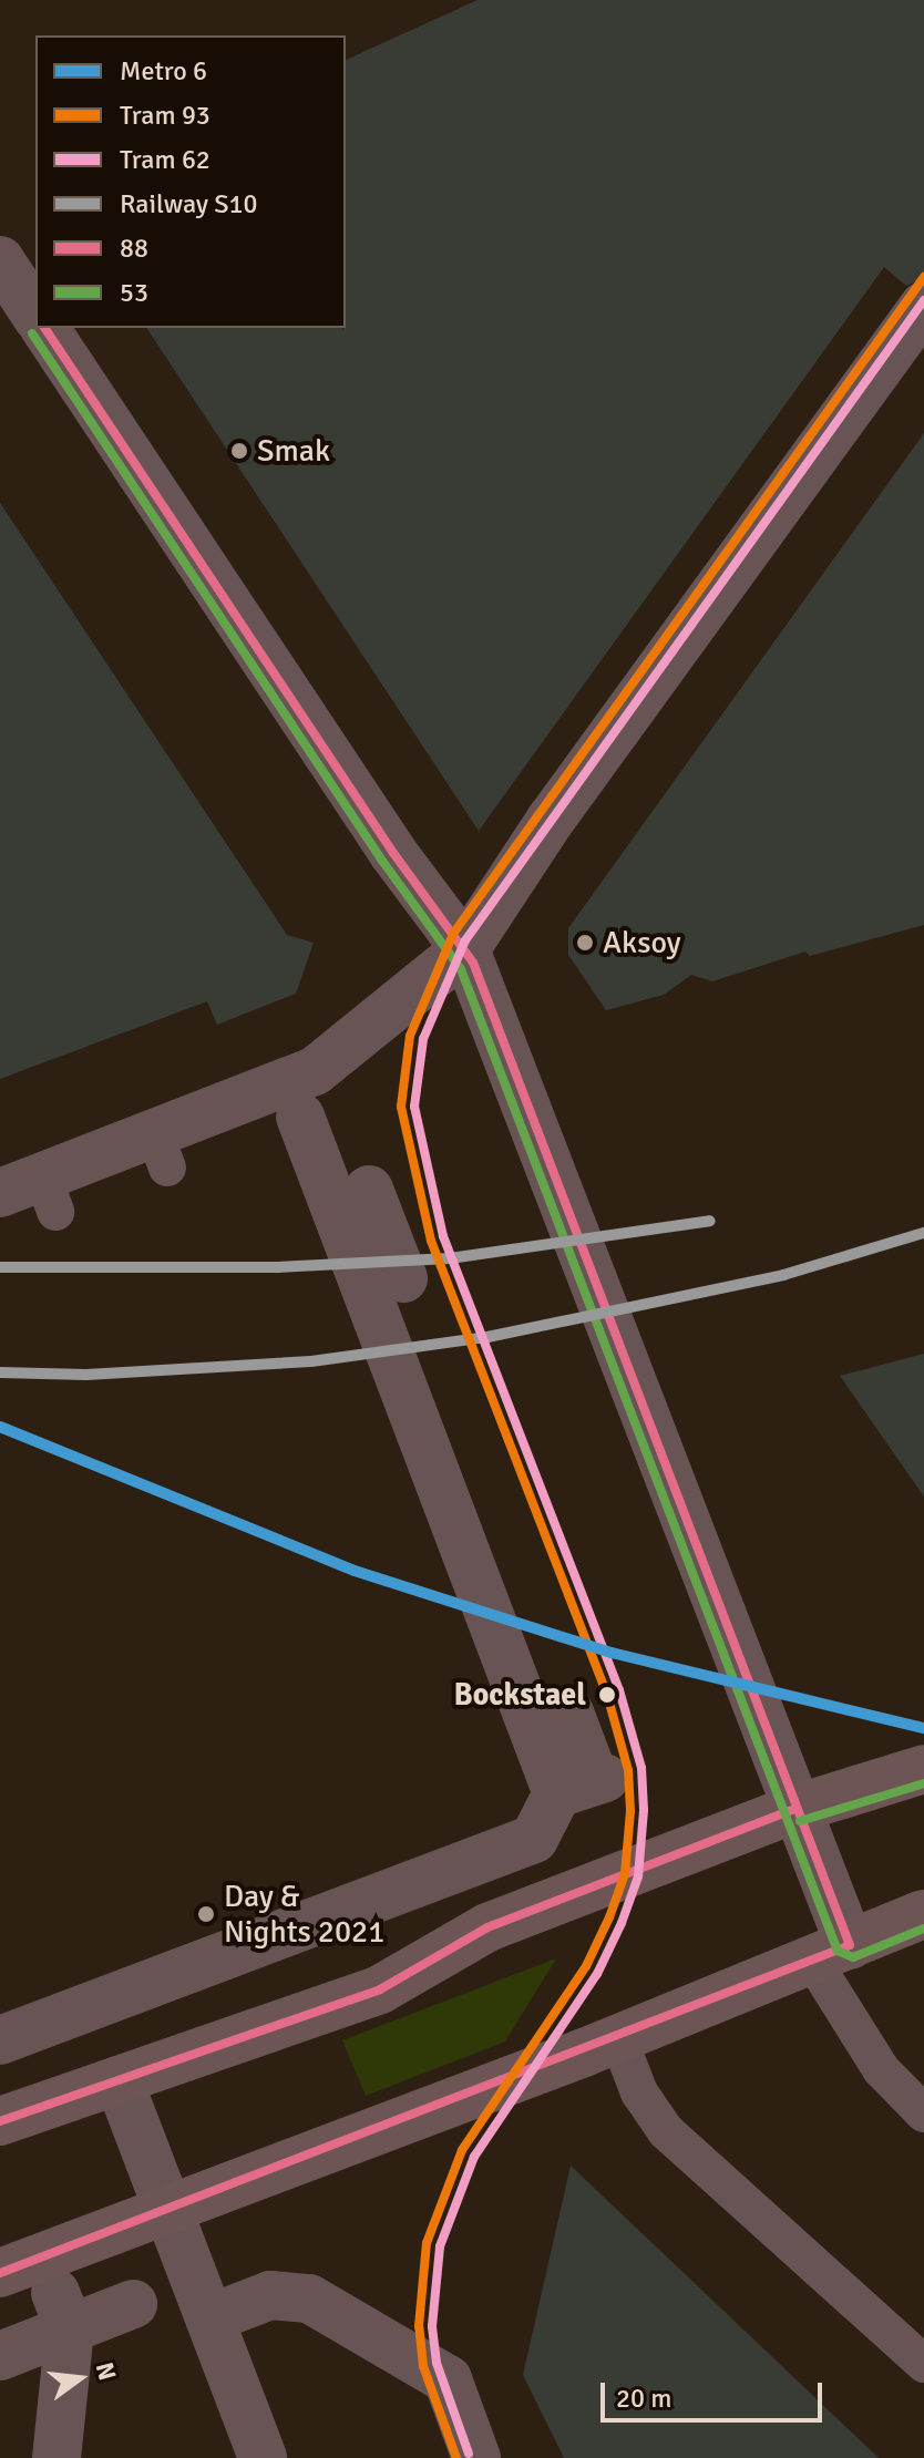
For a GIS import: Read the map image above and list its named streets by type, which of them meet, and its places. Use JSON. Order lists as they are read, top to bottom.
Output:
{
  "places": [
    "Smak",
    "Aksoy",
    "Bockstael",
    "Day & Nights 2021"
  ],
  "lines": [
    "tram line 93",
    "tram line 62",
    "transit line 88",
    "transit line 53",
    "rail line S10",
    "metro line 6"
  ],
  "legend": [
    "Metro 6",
    "Tram 93",
    "Tram 62",
    "Railway S10",
    "88",
    "53"
  ],
  "scale_bar": "20 m",
  "north": "right"
}
